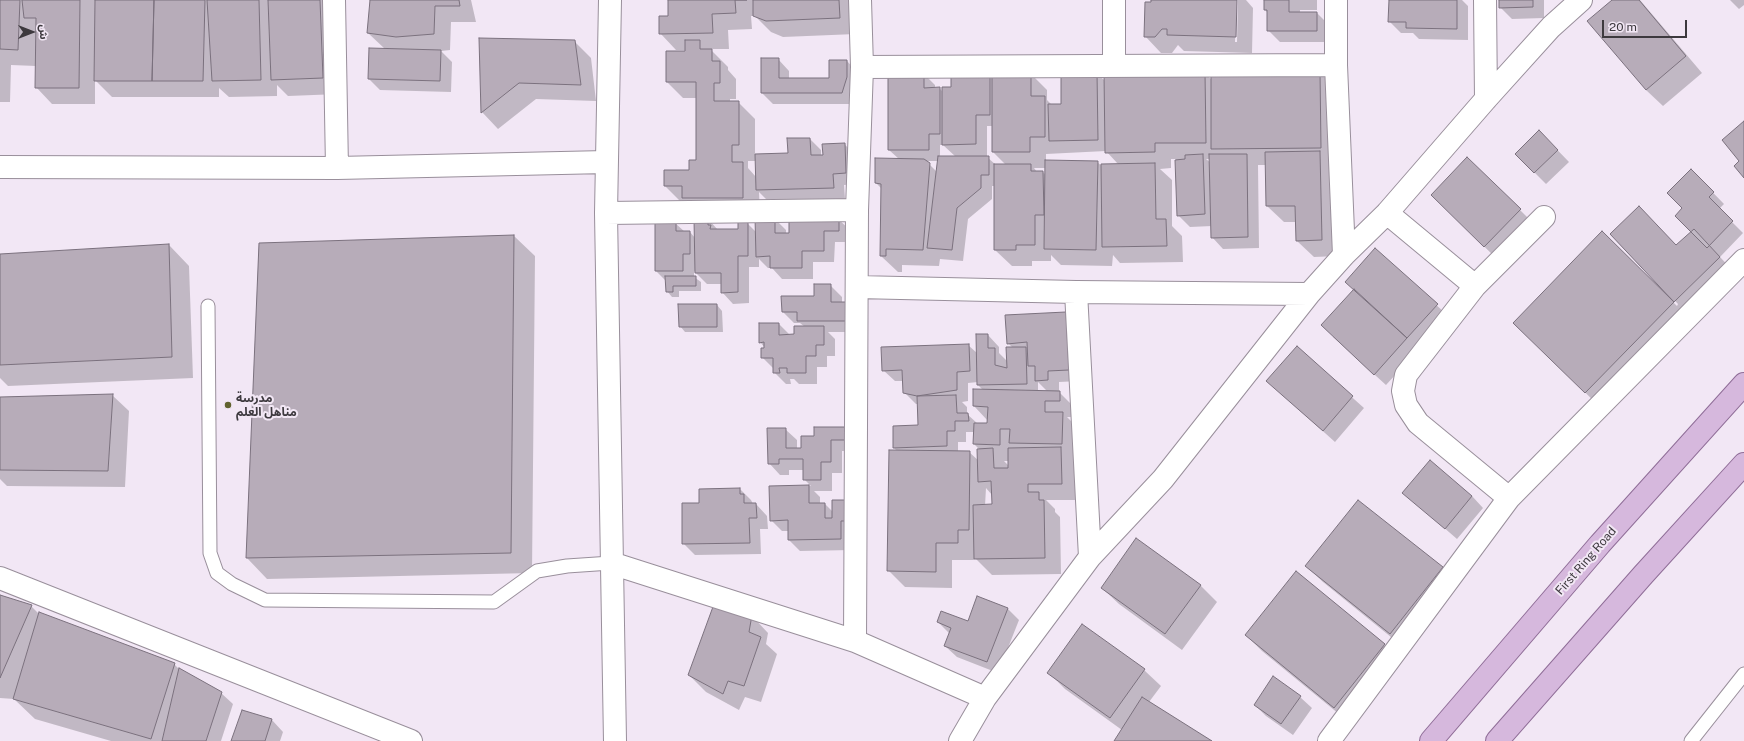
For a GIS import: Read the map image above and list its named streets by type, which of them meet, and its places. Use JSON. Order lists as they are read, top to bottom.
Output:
{
  "streets": {
    "main road": ["First Ring Road"]
  },
  "places": ["مدرسة مناهل العلم"],
  "scale_bar": "20 m",
  "north": "right"
}
